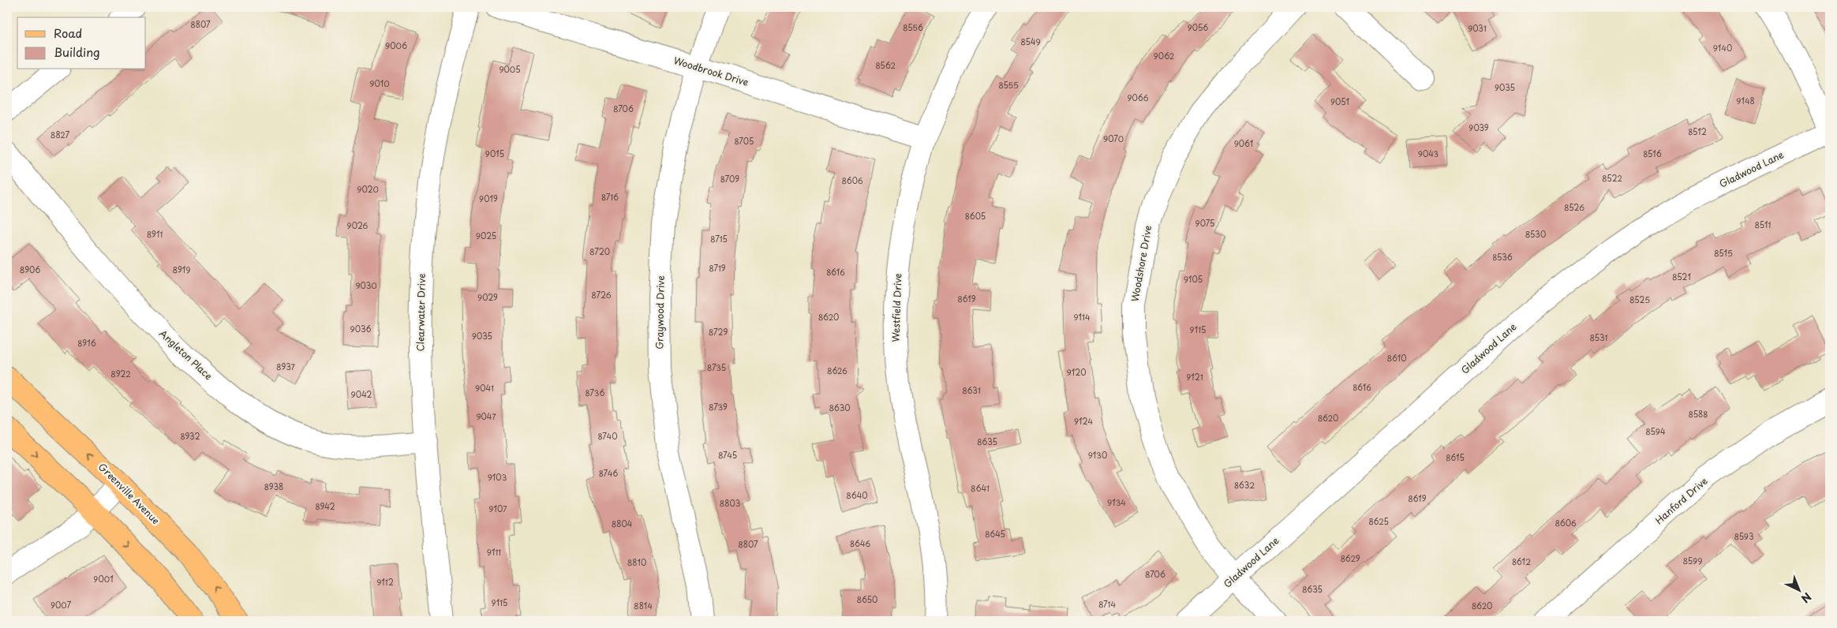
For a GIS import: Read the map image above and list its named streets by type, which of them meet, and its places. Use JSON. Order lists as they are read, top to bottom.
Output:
{
  "streets": {
    "main road": ["Greenville Avenue"],
    "street": [
      "Woodbrook Drive",
      "Gladwood Lane",
      "Woodshore Drive",
      "Westfield Drive",
      "Clearwater Drive",
      "Graywood Drive",
      "Angleton Place",
      "Hanford Drive"
    ]
  },
  "crossings": [
    ["Woodbrook Drive", "Westfield Drive"],
    ["Woodbrook Drive", "Graywood Drive"],
    ["Gladwood Lane", "Woodshore Drive"],
    ["Clearwater Drive", "Angleton Place"]
  ],
  "house_numbers": [
    "8807",
    "8556",
    "9056",
    "9031",
    "8549",
    "9006",
    "9140",
    "9062",
    "8562",
    "9005",
    "9010",
    "8555",
    "9035",
    "9066",
    "9148",
    "9051",
    "8706",
    "9039",
    "8512",
    "8827",
    "9070",
    "8705",
    "9061",
    "9015",
    "9043",
    "8516",
    "8522",
    "8709",
    "8606",
    "9020",
    "8716",
    "9019",
    "8526",
    "8605",
    "9075",
    "8511",
    "9026",
    "8911",
    "8530",
    "9025",
    "8715",
    "8720",
    "8515",
    "8536",
    "8719",
    "8906",
    "8919",
    "8616",
    "8521",
    "9105",
    "9030",
    "8726",
    "9029",
    "8619",
    "8525",
    "8620",
    "9114",
    "9036",
    "9115",
    "8729",
    "9035",
    "8531",
    "8916",
    "8610",
    "8937",
    "8735",
    "8626",
    "9120",
    "8922",
    "9121",
    "8616",
    "9041",
    "8631",
    "8736",
    "9042",
    "8739",
    "8630",
    "8588",
    "9047",
    "8620",
    "9124",
    "8594",
    "8932",
    "8740",
    "8635",
    "8745",
    "9130",
    "8615",
    "8746",
    "9103",
    "8632",
    "8938",
    "8641",
    "8640",
    "8619",
    "9134",
    "8803",
    "8942",
    "9107",
    "8625",
    "8606",
    "8804",
    "8645",
    "8593",
    "8646",
    "8807",
    "9111",
    "8629",
    "8599",
    "8612",
    "8810",
    "8706",
    "9001",
    "9112",
    "8635",
    "8650",
    "9115",
    "8714",
    "9007",
    "8814",
    "8620"
  ],
  "legend": ["Road", "Building"],
  "north": "bottom right"
}
